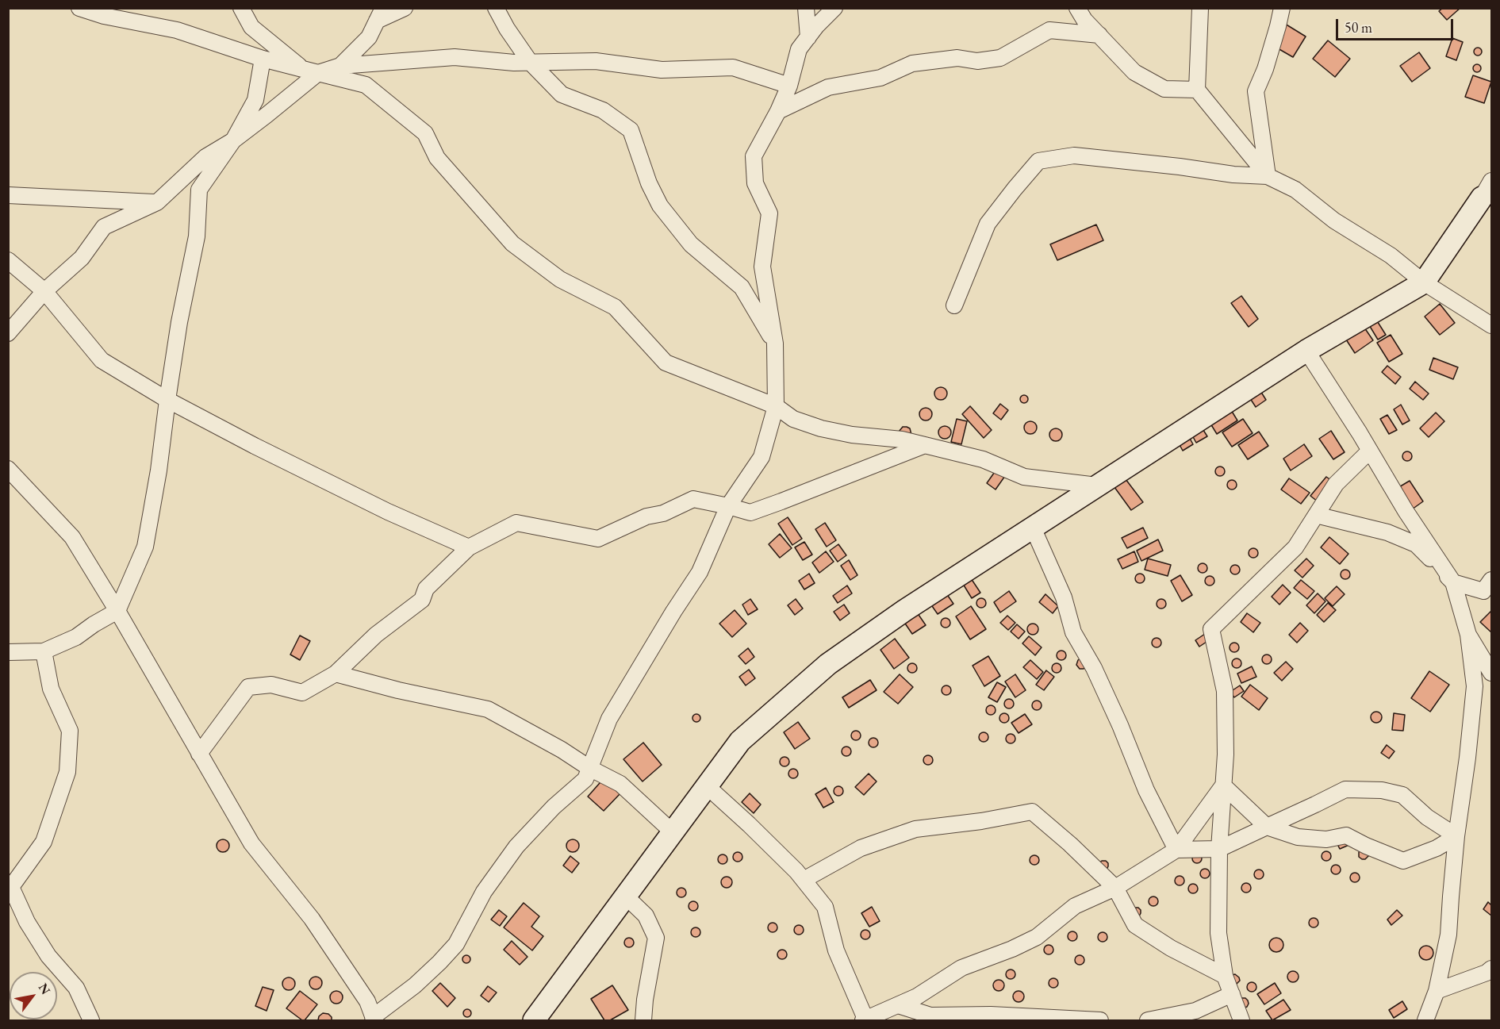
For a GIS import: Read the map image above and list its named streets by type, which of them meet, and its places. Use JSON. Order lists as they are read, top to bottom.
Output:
{
  "scale_bar": "50 m",
  "north": "top right"
}
